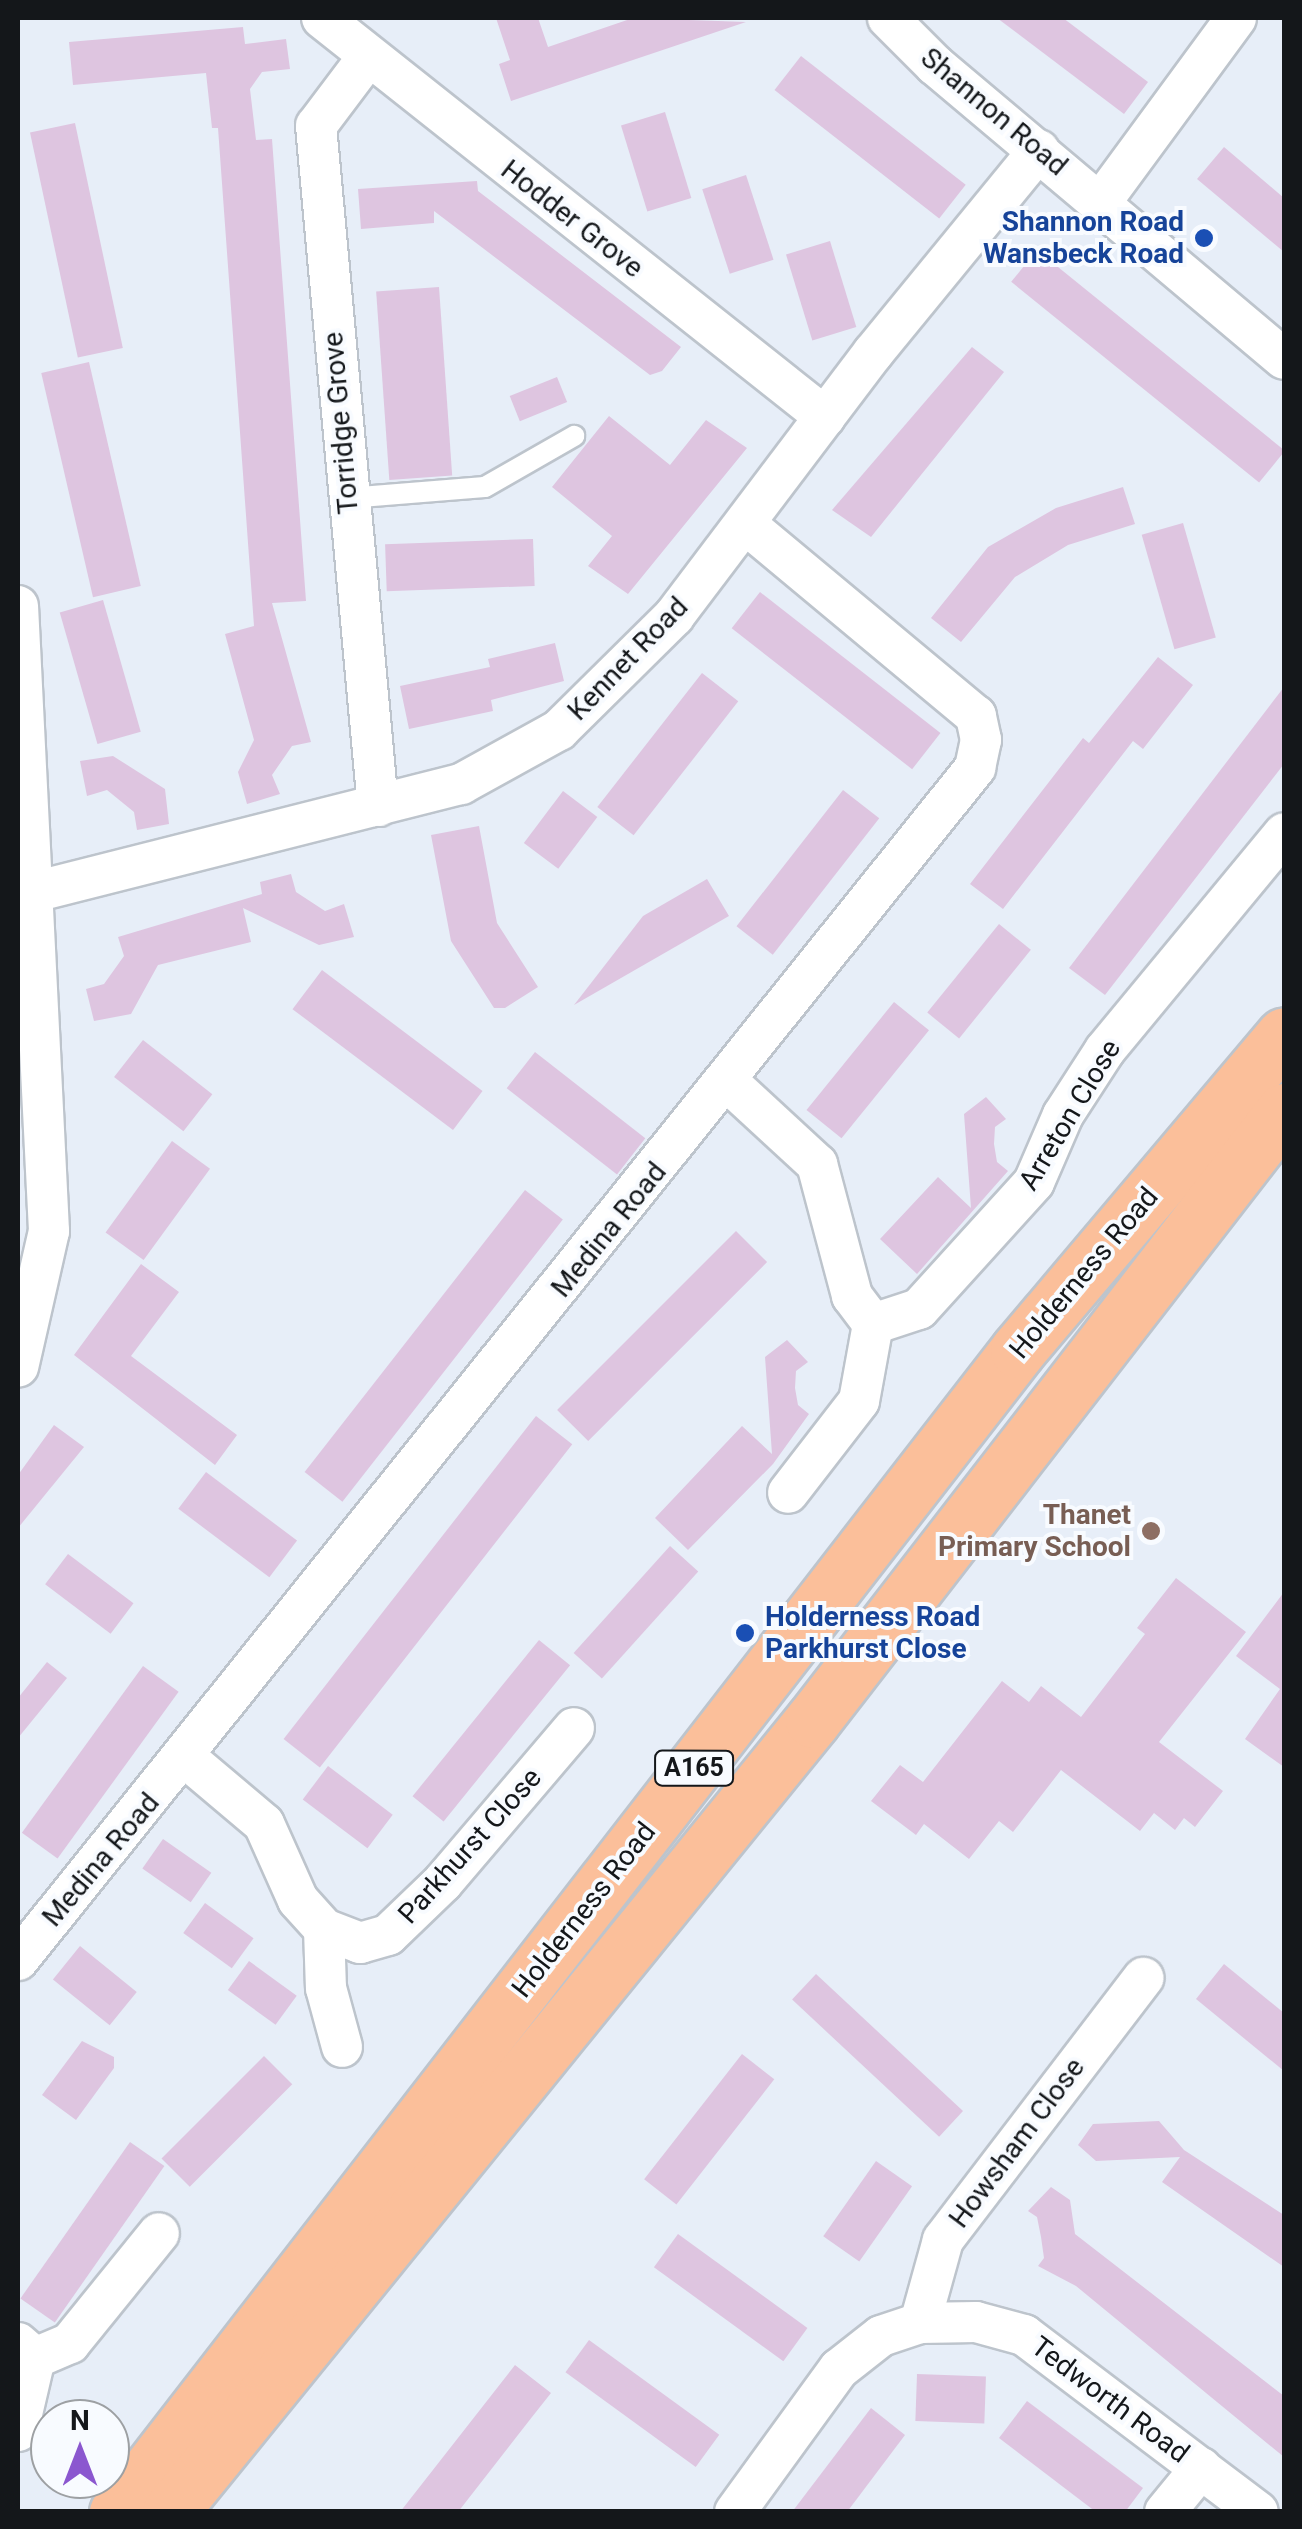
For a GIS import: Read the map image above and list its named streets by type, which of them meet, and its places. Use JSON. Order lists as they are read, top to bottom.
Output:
{
  "streets": {
    "highway": ["Holderness Road", "A165"],
    "street": [
      "Shannon Road",
      "Hodder Grove",
      "Torridge Grove",
      "Kennet Road",
      "Arreton Close",
      "Medina Road",
      "Parkhurst Close",
      "Howsham Close",
      "Tedworth Road"
    ]
  },
  "crossings": [
    ["Shannon Road", "Kennet Road"],
    ["Hodder Grove", "Torridge Grove"],
    ["Hodder Grove", "Kennet Road"],
    ["Torridge Grove", "Kennet Road"],
    ["Kennet Road", "Medina Road"],
    ["Howsham Close", "Tedworth Road"]
  ],
  "places": ["Shannon Road Wansbeck Road", "Thanet Primary School", "Holderness Road Parkhurst Close"],
  "north": "top"
}
